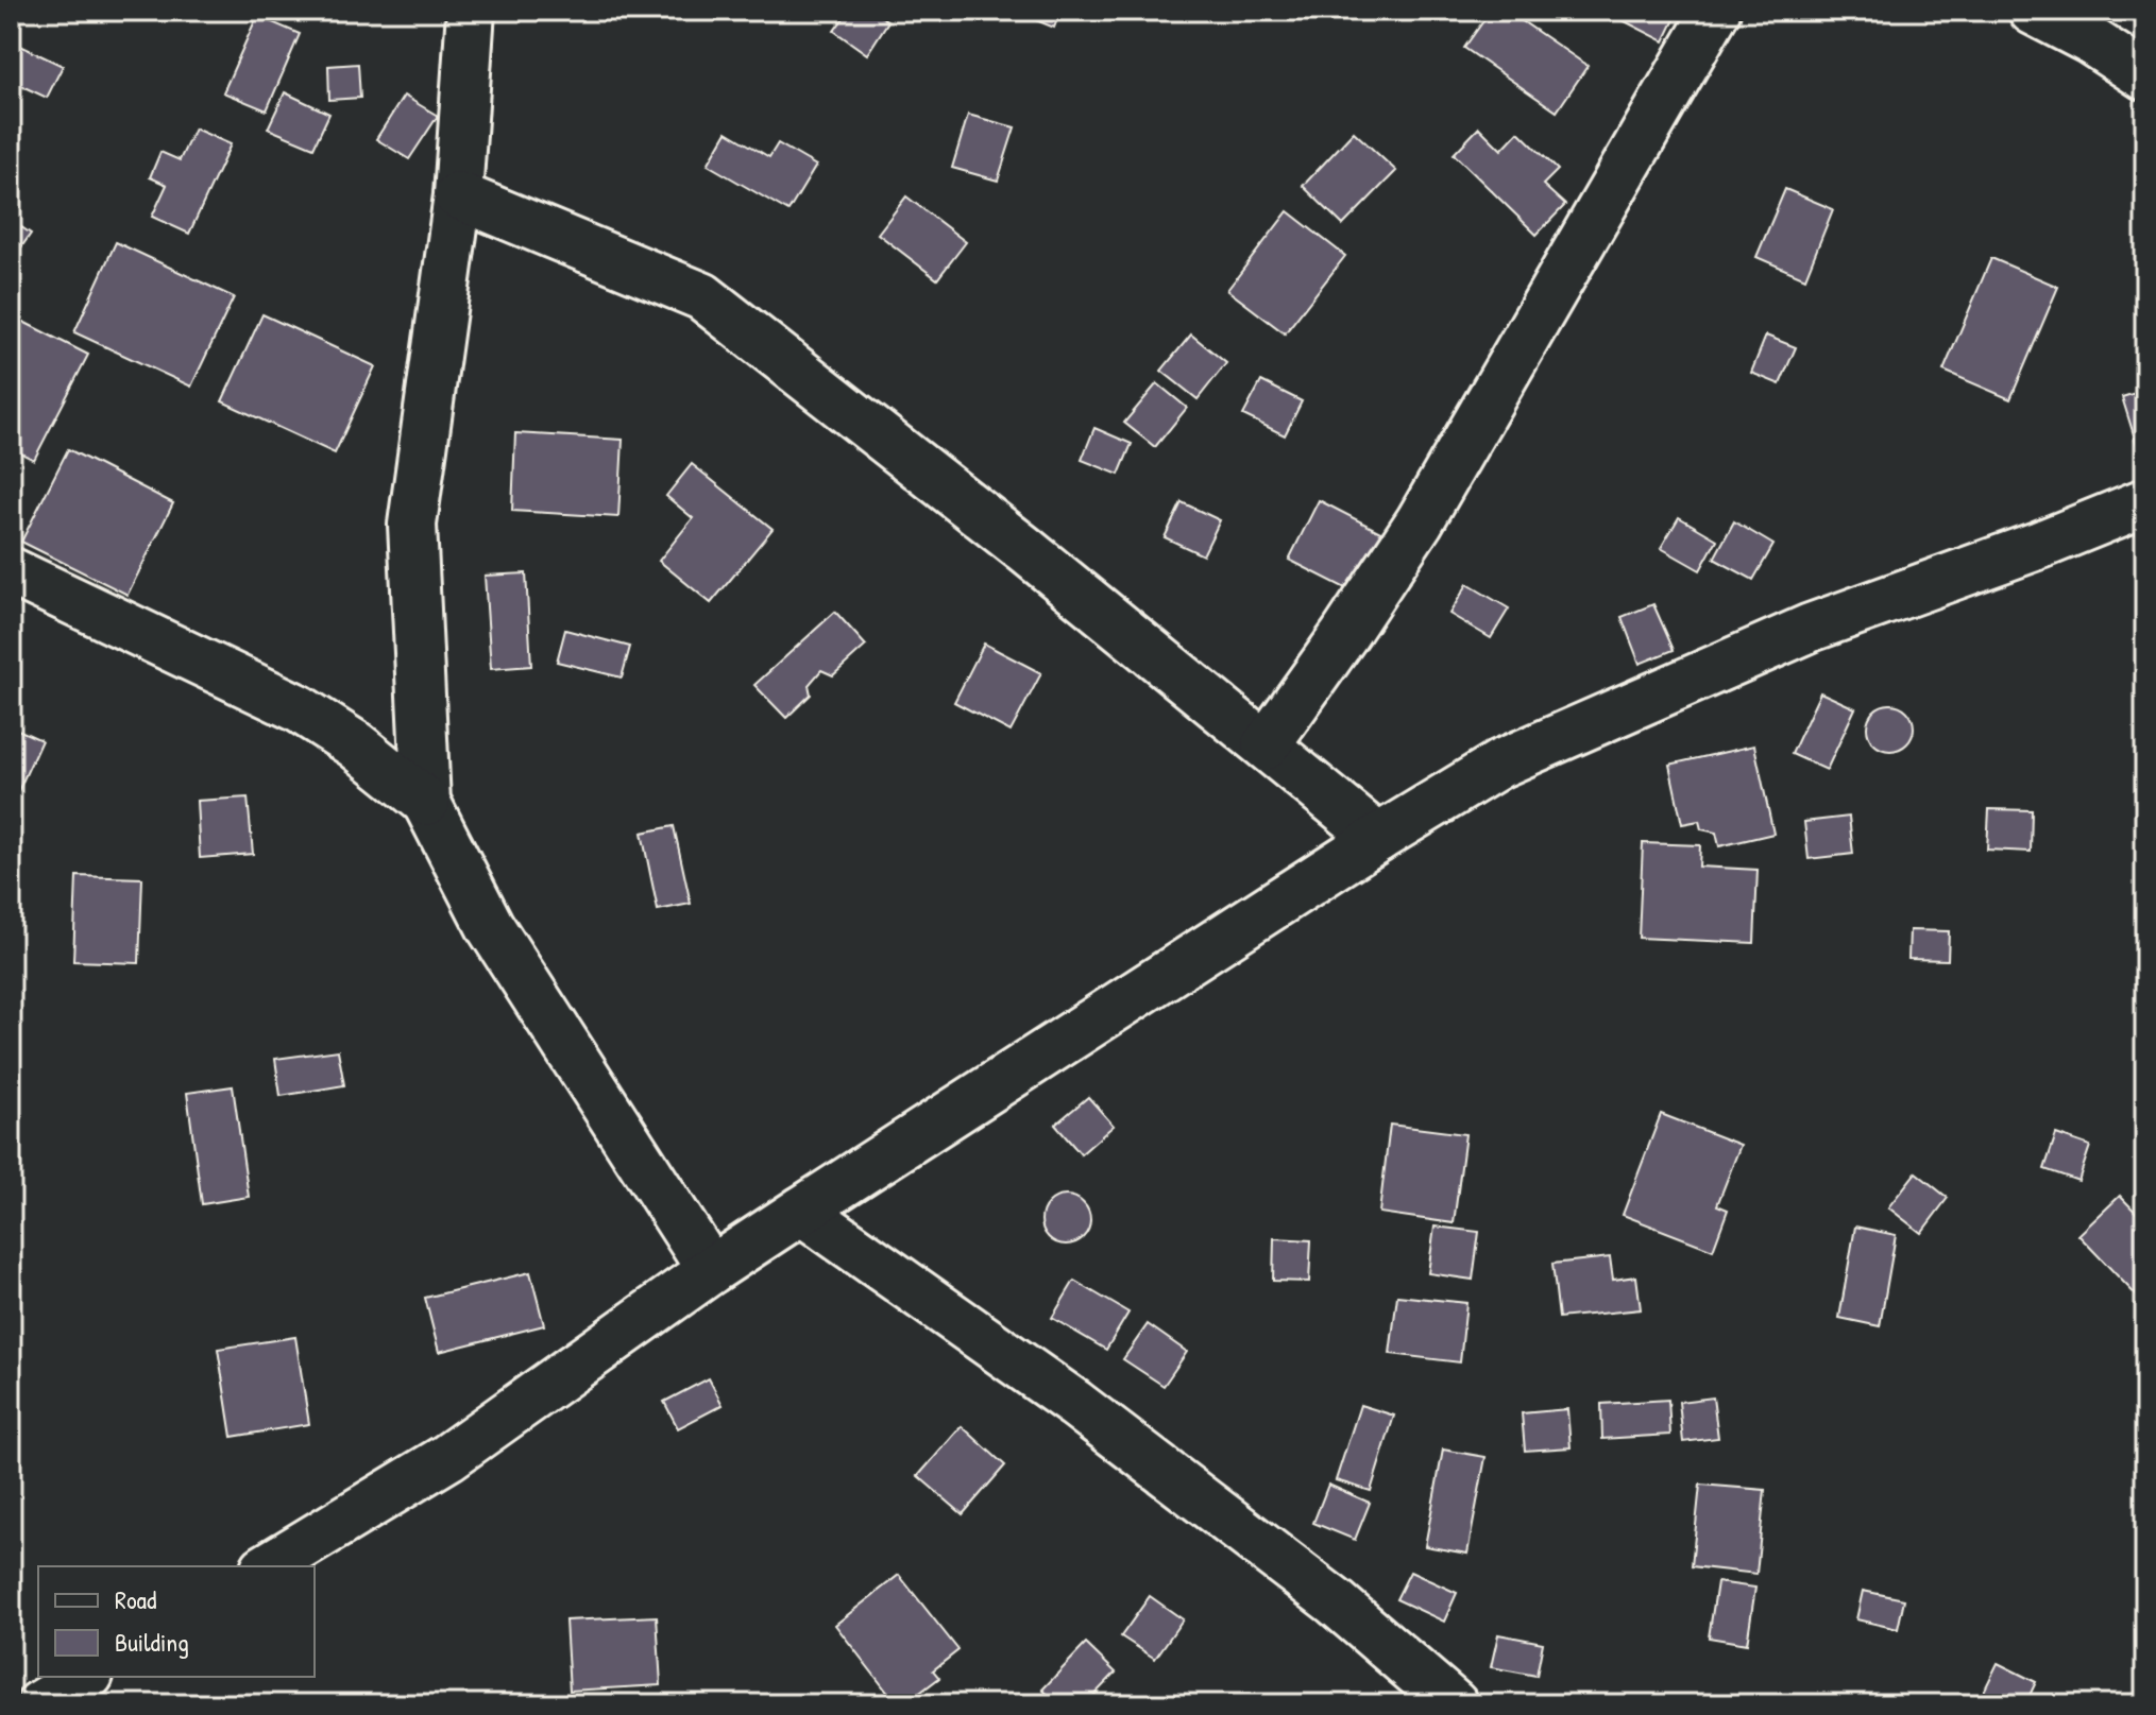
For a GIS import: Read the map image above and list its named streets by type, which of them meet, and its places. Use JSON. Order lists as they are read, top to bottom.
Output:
{
  "legend": ["Road", "Building"]
}
